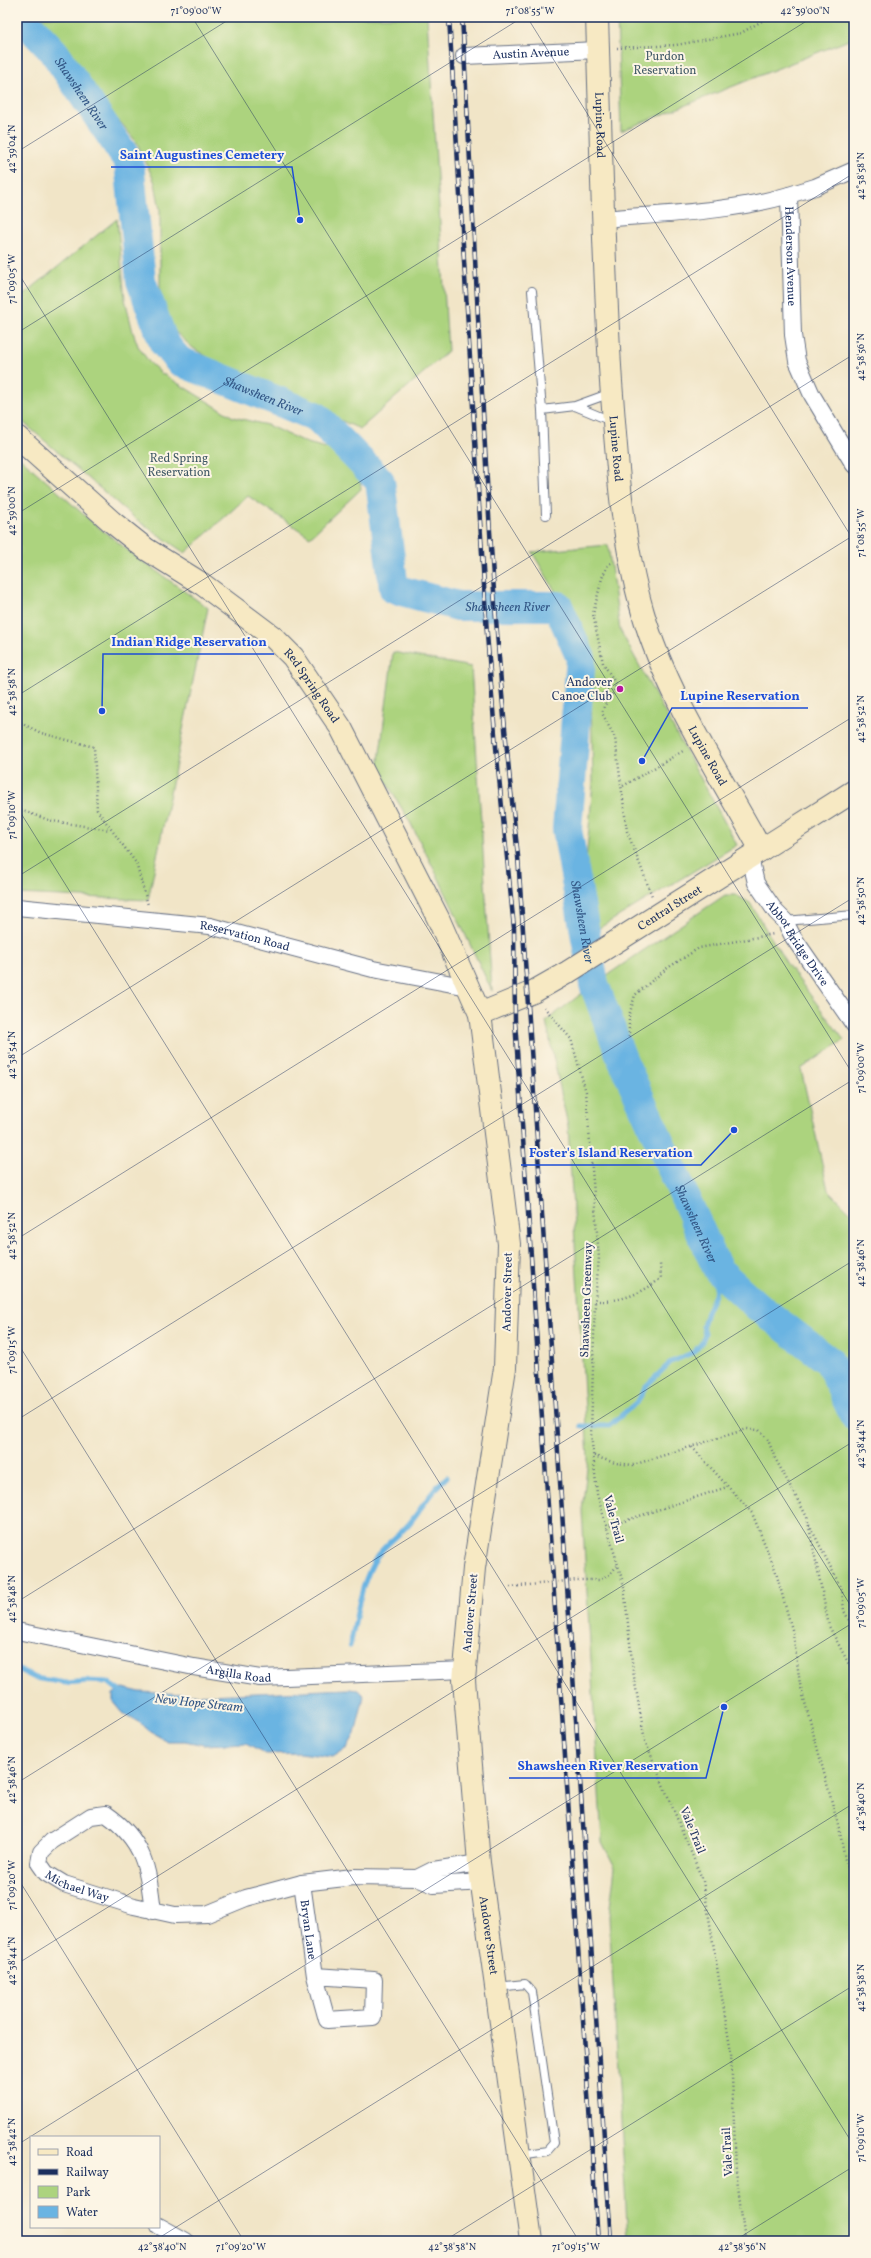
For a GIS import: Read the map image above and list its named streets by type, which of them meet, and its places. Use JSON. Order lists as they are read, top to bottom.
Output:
{
  "streets": {
    "main road": [
      "Lupine Road",
      "Red Spring Road",
      "Central Street",
      "Andover Street"
    ],
    "street": [
      "Austin Avenue",
      "Henderson Avenue",
      "Reservation Road",
      "Abbot Bridge Drive",
      "Argilla Road",
      "Michael Way",
      "Bryan Lane"
    ],
    "path": ["Shawsheen Greenway", "Vale Trail"]
  },
  "crossings": [
    ["Austin Avenue", "Lupine Road"],
    ["Lupine Road", "Henderson Avenue"],
    ["Lupine Road", "Central Street"],
    ["Lupine Road", "Abbot Bridge Drive"],
    ["Red Spring Road", "Reservation Road"],
    ["Red Spring Road", "Andover Street"],
    ["Central Street", "Abbot Bridge Drive"],
    ["Central Street", "Andover Street"],
    ["Central Street", "Shawsheen Greenway"],
    ["Reservation Road", "Andover Street"],
    ["Andover Street", "Argilla Road"],
    ["Andover Street", "Michael Way"],
    ["Shawsheen Greenway", "Vale Trail"],
    ["Michael Way", "Bryan Lane"]
  ],
  "water": ["Shawsheen River", "New Hope Stream"],
  "parks": ["Purdon Reservation", "Red Spring Reservation"],
  "places": [
    "Saint Augustines Cemetery",
    "Andover Canoe Club",
    "Indian Ridge Reservation",
    "Lupine Reservation",
    "Foster's Island Reservation",
    "Shawsheen River Reservation"
  ],
  "legend": [
    "Road",
    "Railway",
    "Park",
    "Water"
  ],
  "coordinates": [
    "71°09'00\"W",
    "71°08'55\"W",
    "42°39'00\"N",
    "42°39'04\"N",
    "42°38'58\"N",
    "71°09'05\"W",
    "42°38'56\"N",
    "42°38'52\"N",
    "71°09'10\"W",
    "42°38'50\"N",
    "42°38'54\"N",
    "42°38'46\"N",
    "71°09'15\"W",
    "42°38'44\"N",
    "42°38'48\"N",
    "42°38'40\"N",
    "71°09'20\"W",
    "42°38'38\"N",
    "42°38'42\"N",
    "42°38'36\"N"
  ]
}
